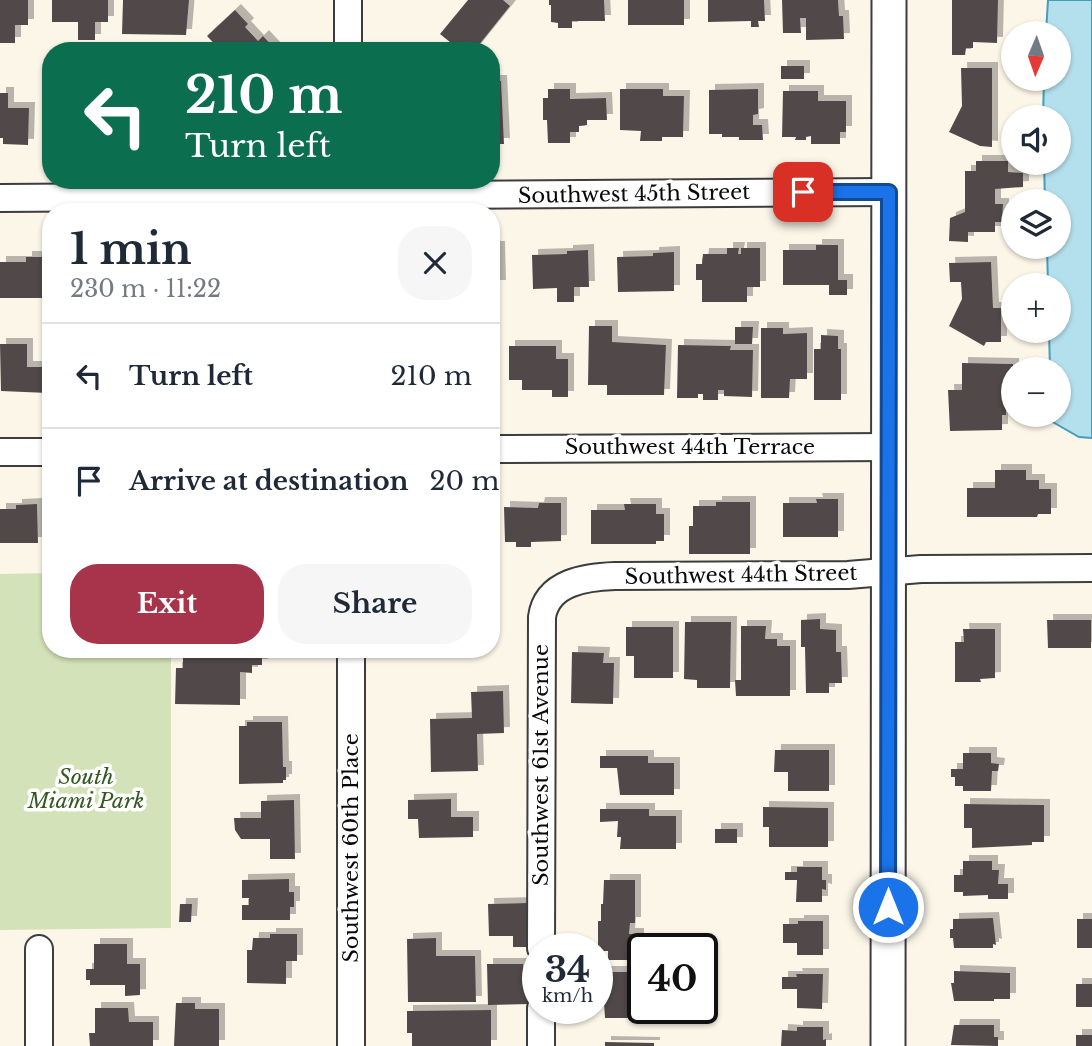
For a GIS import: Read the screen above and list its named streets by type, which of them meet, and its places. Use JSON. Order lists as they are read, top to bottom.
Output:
{
  "streets": {
    "street": [
      "Southwest 45th Street",
      "Southwest 44th Terrace",
      "Southwest 44th Street",
      "Southwest 61st Avenue",
      "Southwest 60th Place"
    ]
  },
  "crossings": [
    ["Southwest 44th Street", "Southwest 61st Avenue"]
  ],
  "parks": ["South Miami Park"],
  "north": "bottom",
  "page": {
    "map_buttons": ["+", "−"],
    "turn": ["210 m", "Turn left"],
    "heading": ["1 min", "230 m · 11:22"],
    "list": [
      {
        "name": "Turn left",
        "value": "210 m"
      },
      {
        "name": "Arrive at destination",
        "value": "20 m"
      }
    ],
    "buttons": ["Exit", "Share"],
    "speed": "34 km/h",
    "limit": "40"
  }
}
